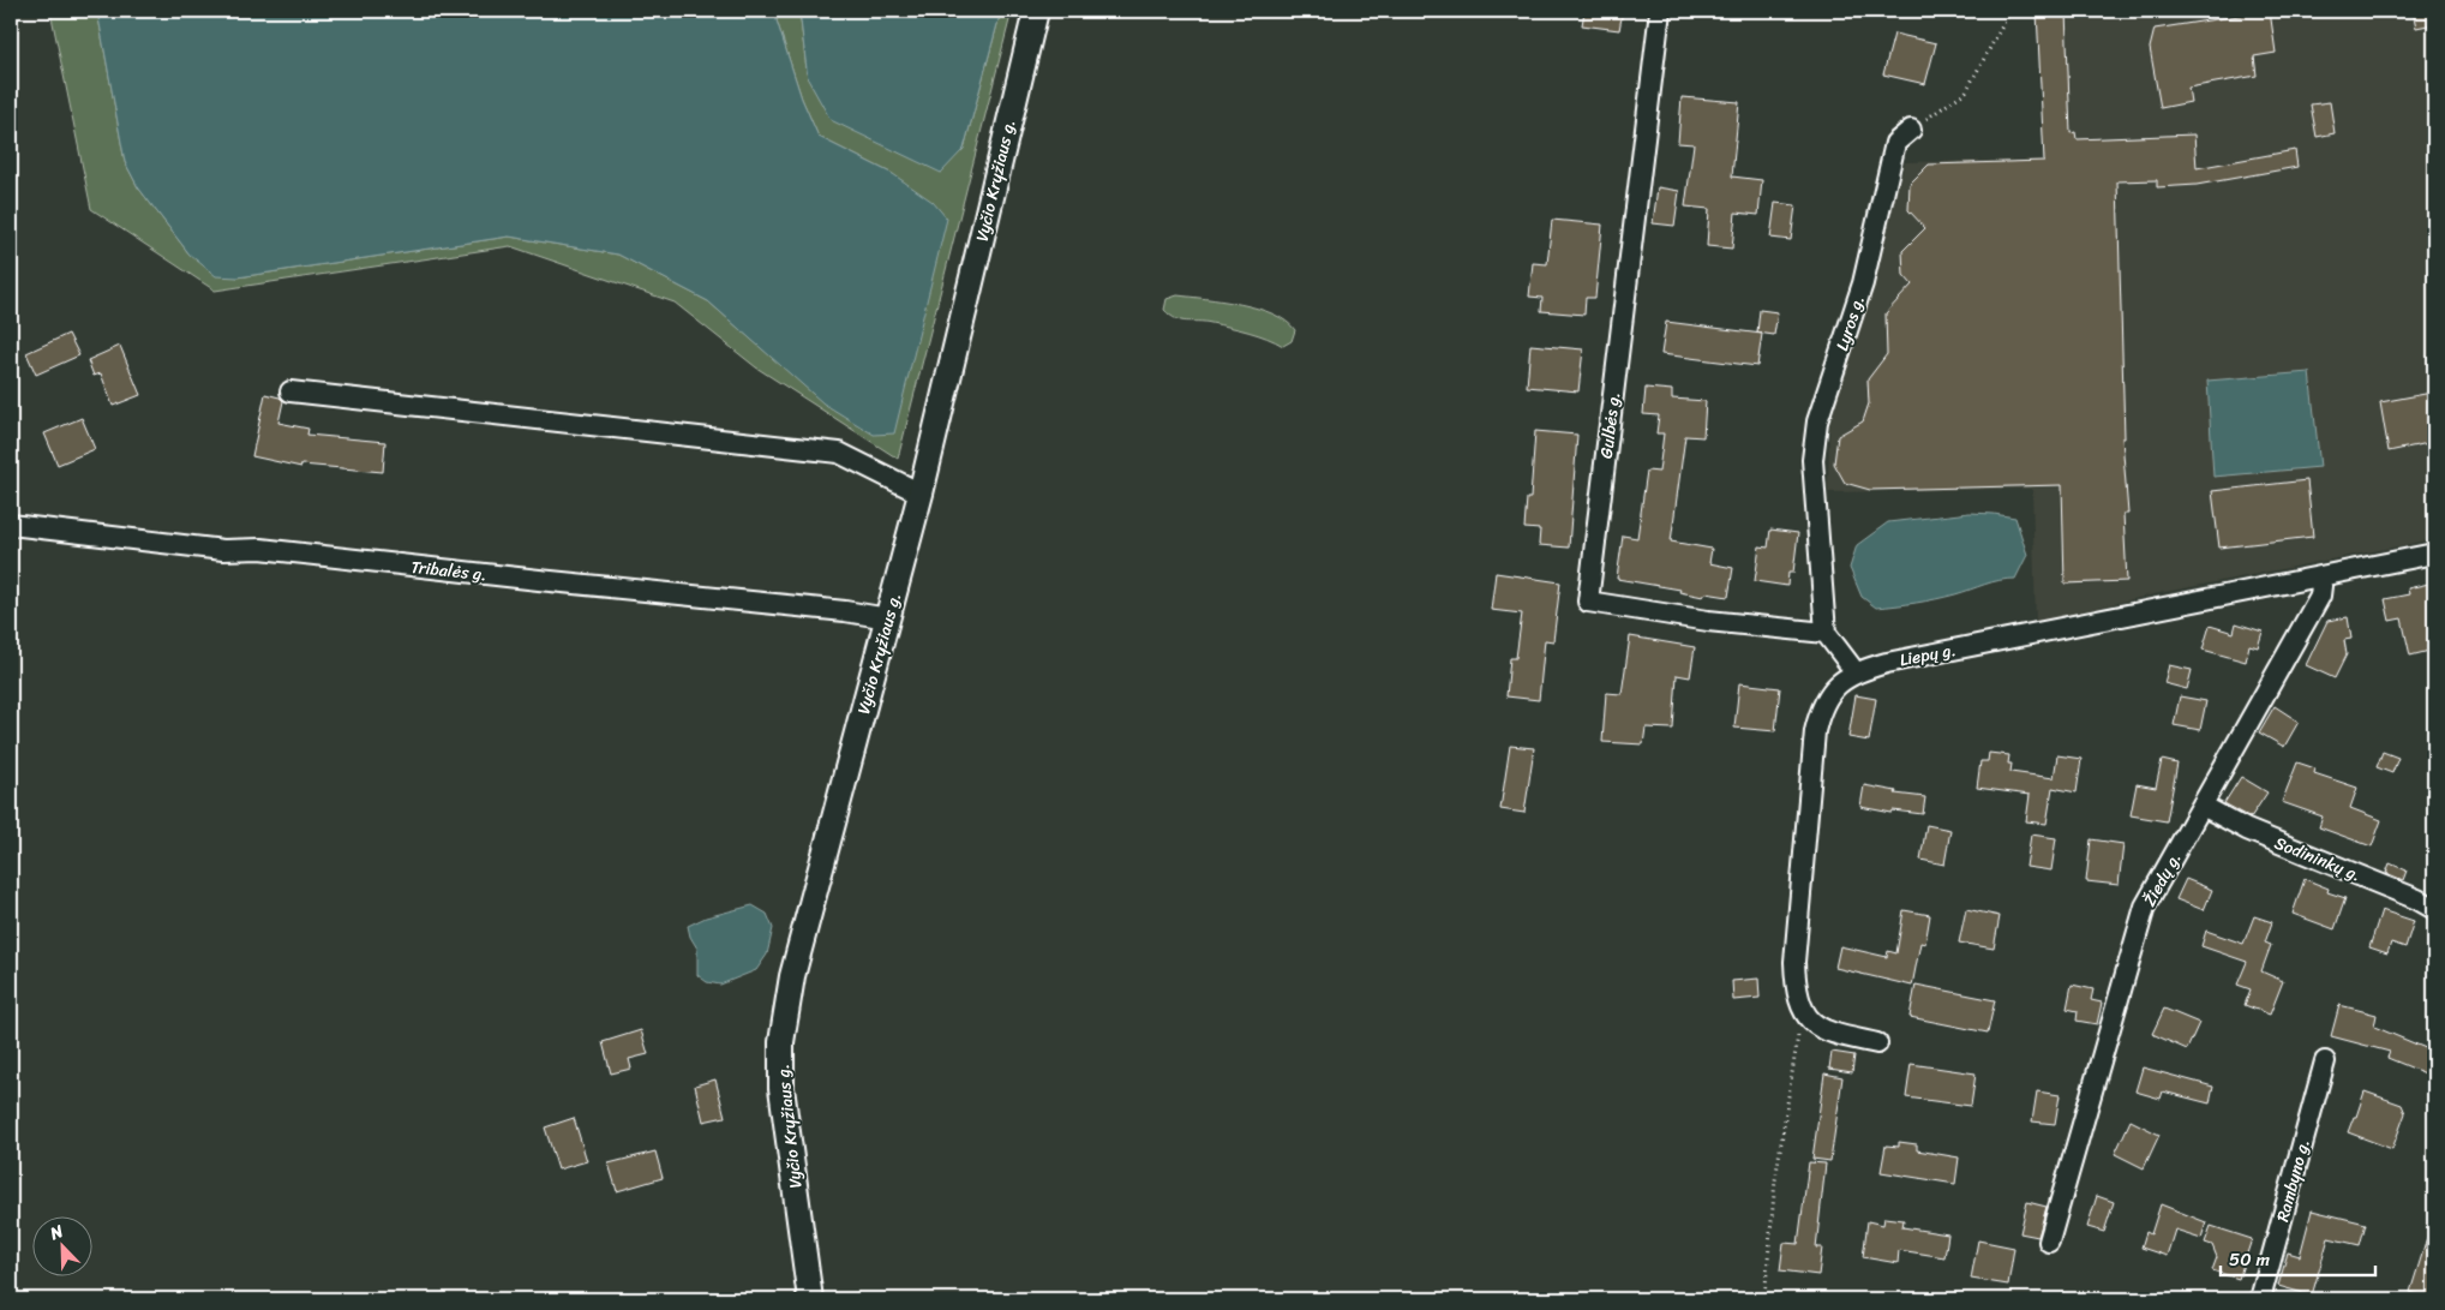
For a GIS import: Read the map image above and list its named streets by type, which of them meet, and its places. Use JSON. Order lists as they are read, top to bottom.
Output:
{
  "streets": {
    "street": [
      "Vyčio Kryžiaus g.",
      "Lyros g.",
      "Gulbės g.",
      "Tribalės g.",
      "Liepų g.",
      "Sodininkų g.",
      "Žiedų g.",
      "Rambyno g."
    ]
  },
  "crossings": [
    ["Vyčio Kryžiaus g.", "Tribalės g."],
    ["Lyros g.", "Gulbės g."],
    ["Liepų g.", "Žiedų g."],
    ["Sodininkų g.", "Žiedų g."]
  ],
  "scale_bar": "50 m",
  "north": "top left"
}
